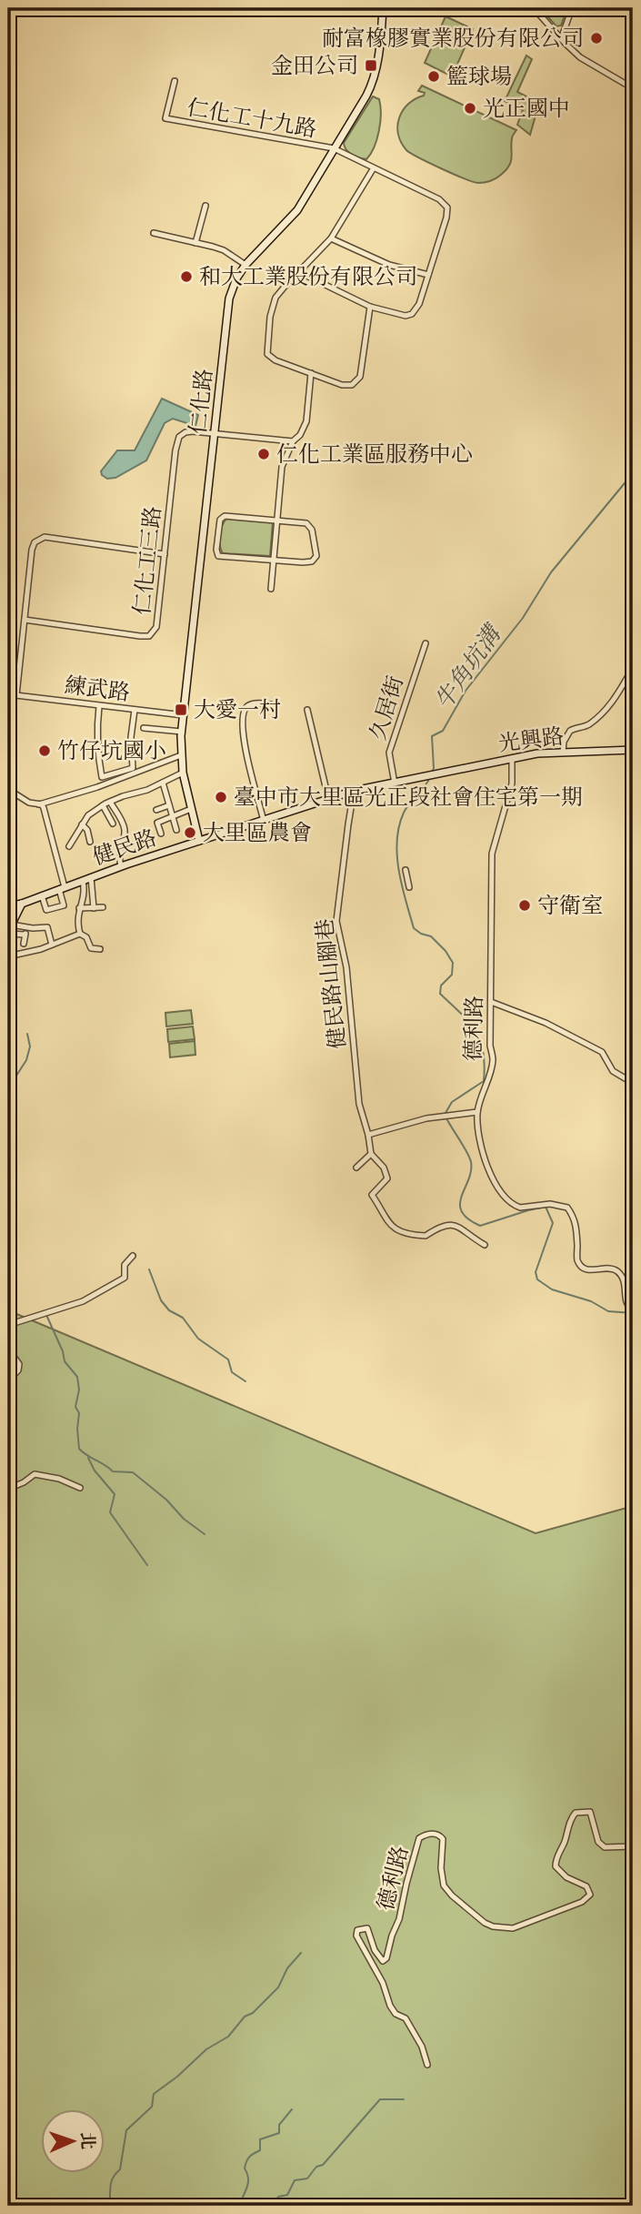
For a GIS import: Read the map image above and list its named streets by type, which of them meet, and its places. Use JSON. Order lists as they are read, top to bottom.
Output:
{
  "streets": {
    "main road": ["仁化路", "光興路", "健民路"],
    "street": [
      "仁化工十九路",
      "仁化工三路",
      "練武路",
      "久居街",
      "健民路山腳巷",
      "德利路"
    ]
  },
  "crossings": [
    ["仁化工十九路", "仁化路"],
    ["仁化路", "仁化工三路"],
    ["仁化路", "練武路"],
    ["仁化路", "健民路"],
    ["久居街", "健民路"],
    ["光興路", "健民路"],
    ["光興路", "德利路"],
    ["健民路", "健民路山腳巷"]
  ],
  "water": ["牛角坑溝"],
  "places": {
    "other": [
      "耐富橡膠實業股份有限公司",
      "籃球場",
      "光正國中",
      "和大工業股份有限公司",
      "仁化工業區服務中心",
      "竹仔坑國小",
      "臺中市大里區光正段社會住宅第一期",
      "大里區農會",
      "守衛室"
    ],
    "transit": ["金田公司", "大愛一村"]
  },
  "north": "right"
}
